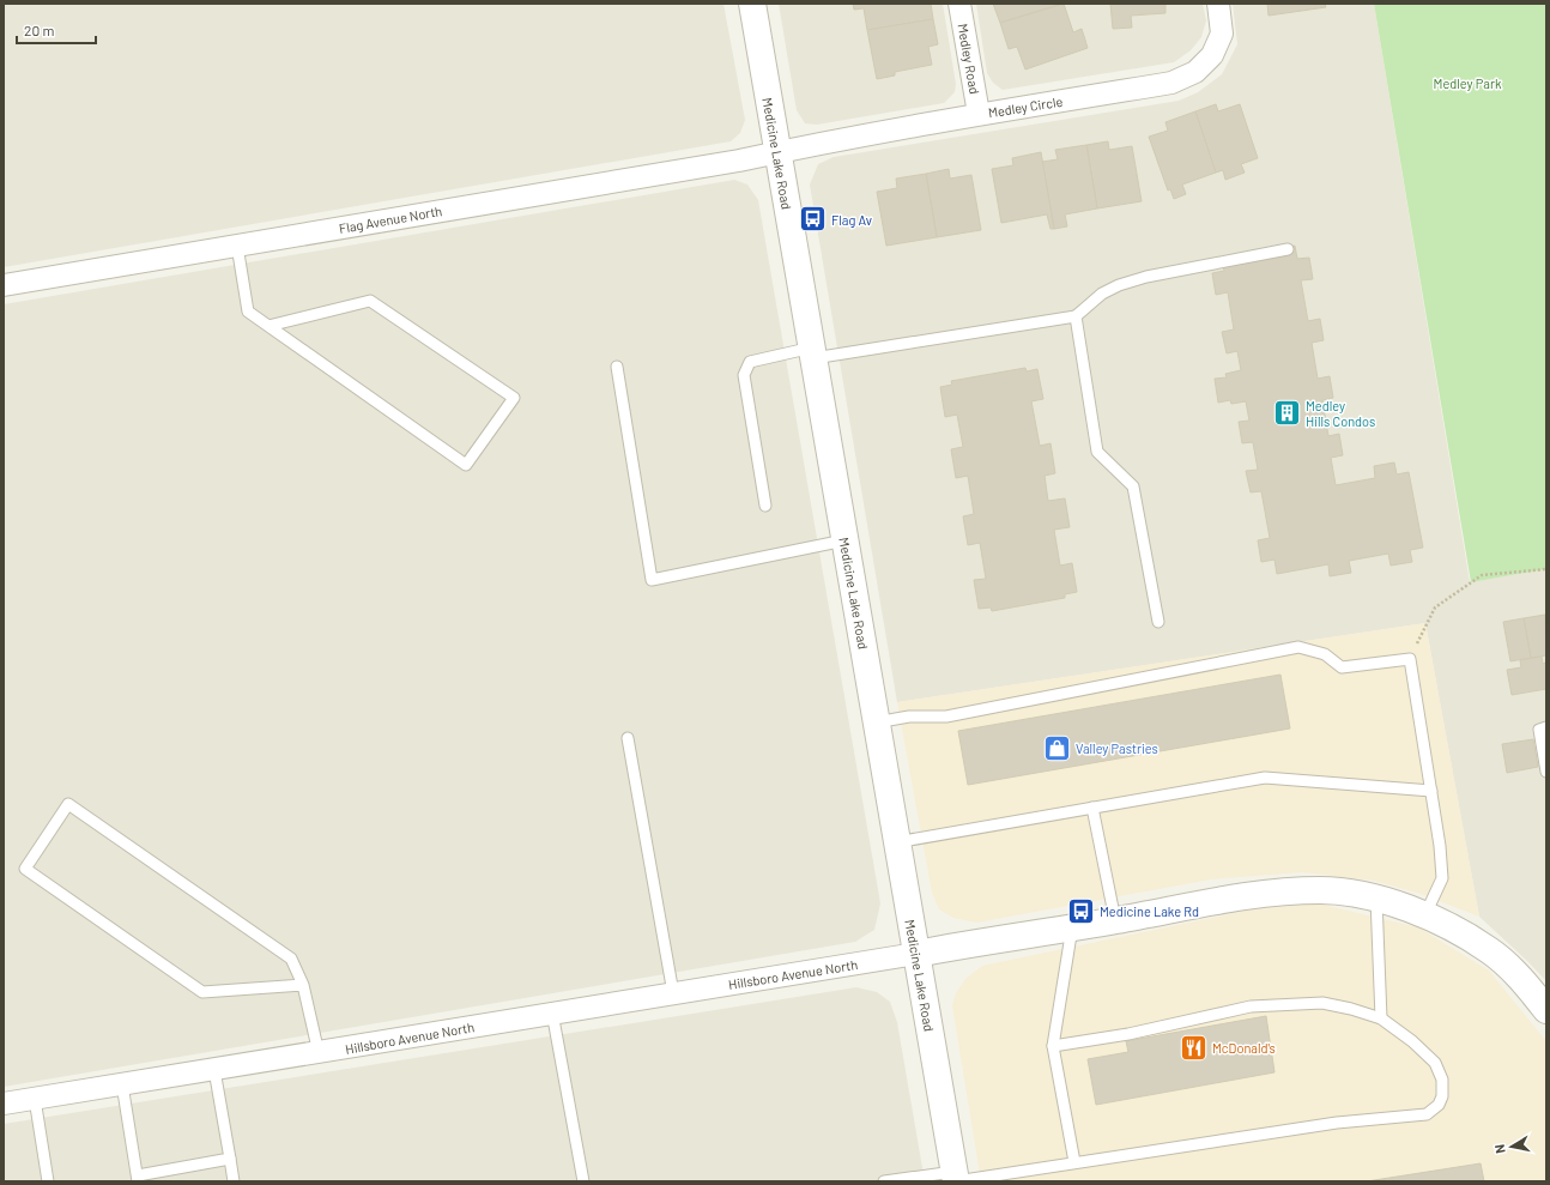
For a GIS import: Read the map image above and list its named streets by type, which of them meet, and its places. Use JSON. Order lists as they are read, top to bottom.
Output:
{
  "streets": {
    "street": [
      "Medley Road",
      "Medley Circle",
      "Medicine Lake Road",
      "Flag Avenue North",
      "Hillsboro Avenue North"
    ]
  },
  "crossings": [
    ["Medley Road", "Medley Circle"],
    ["Medley Circle", "Medicine Lake Road"],
    ["Medley Circle", "Flag Avenue North"],
    ["Medicine Lake Road", "Flag Avenue North"],
    ["Medicine Lake Road", "Hillsboro Avenue North"]
  ],
  "parks": ["Medley Park"],
  "places": {
    "bus stop": ["Flag Av", "Medicine Lake Rd"],
    "building": ["Medley Hills Condos"],
    "shop": ["Valley Pastries"],
    "restaurant": ["McDonald's"]
  },
  "scale_bar": "20 m",
  "north": "left"
}
